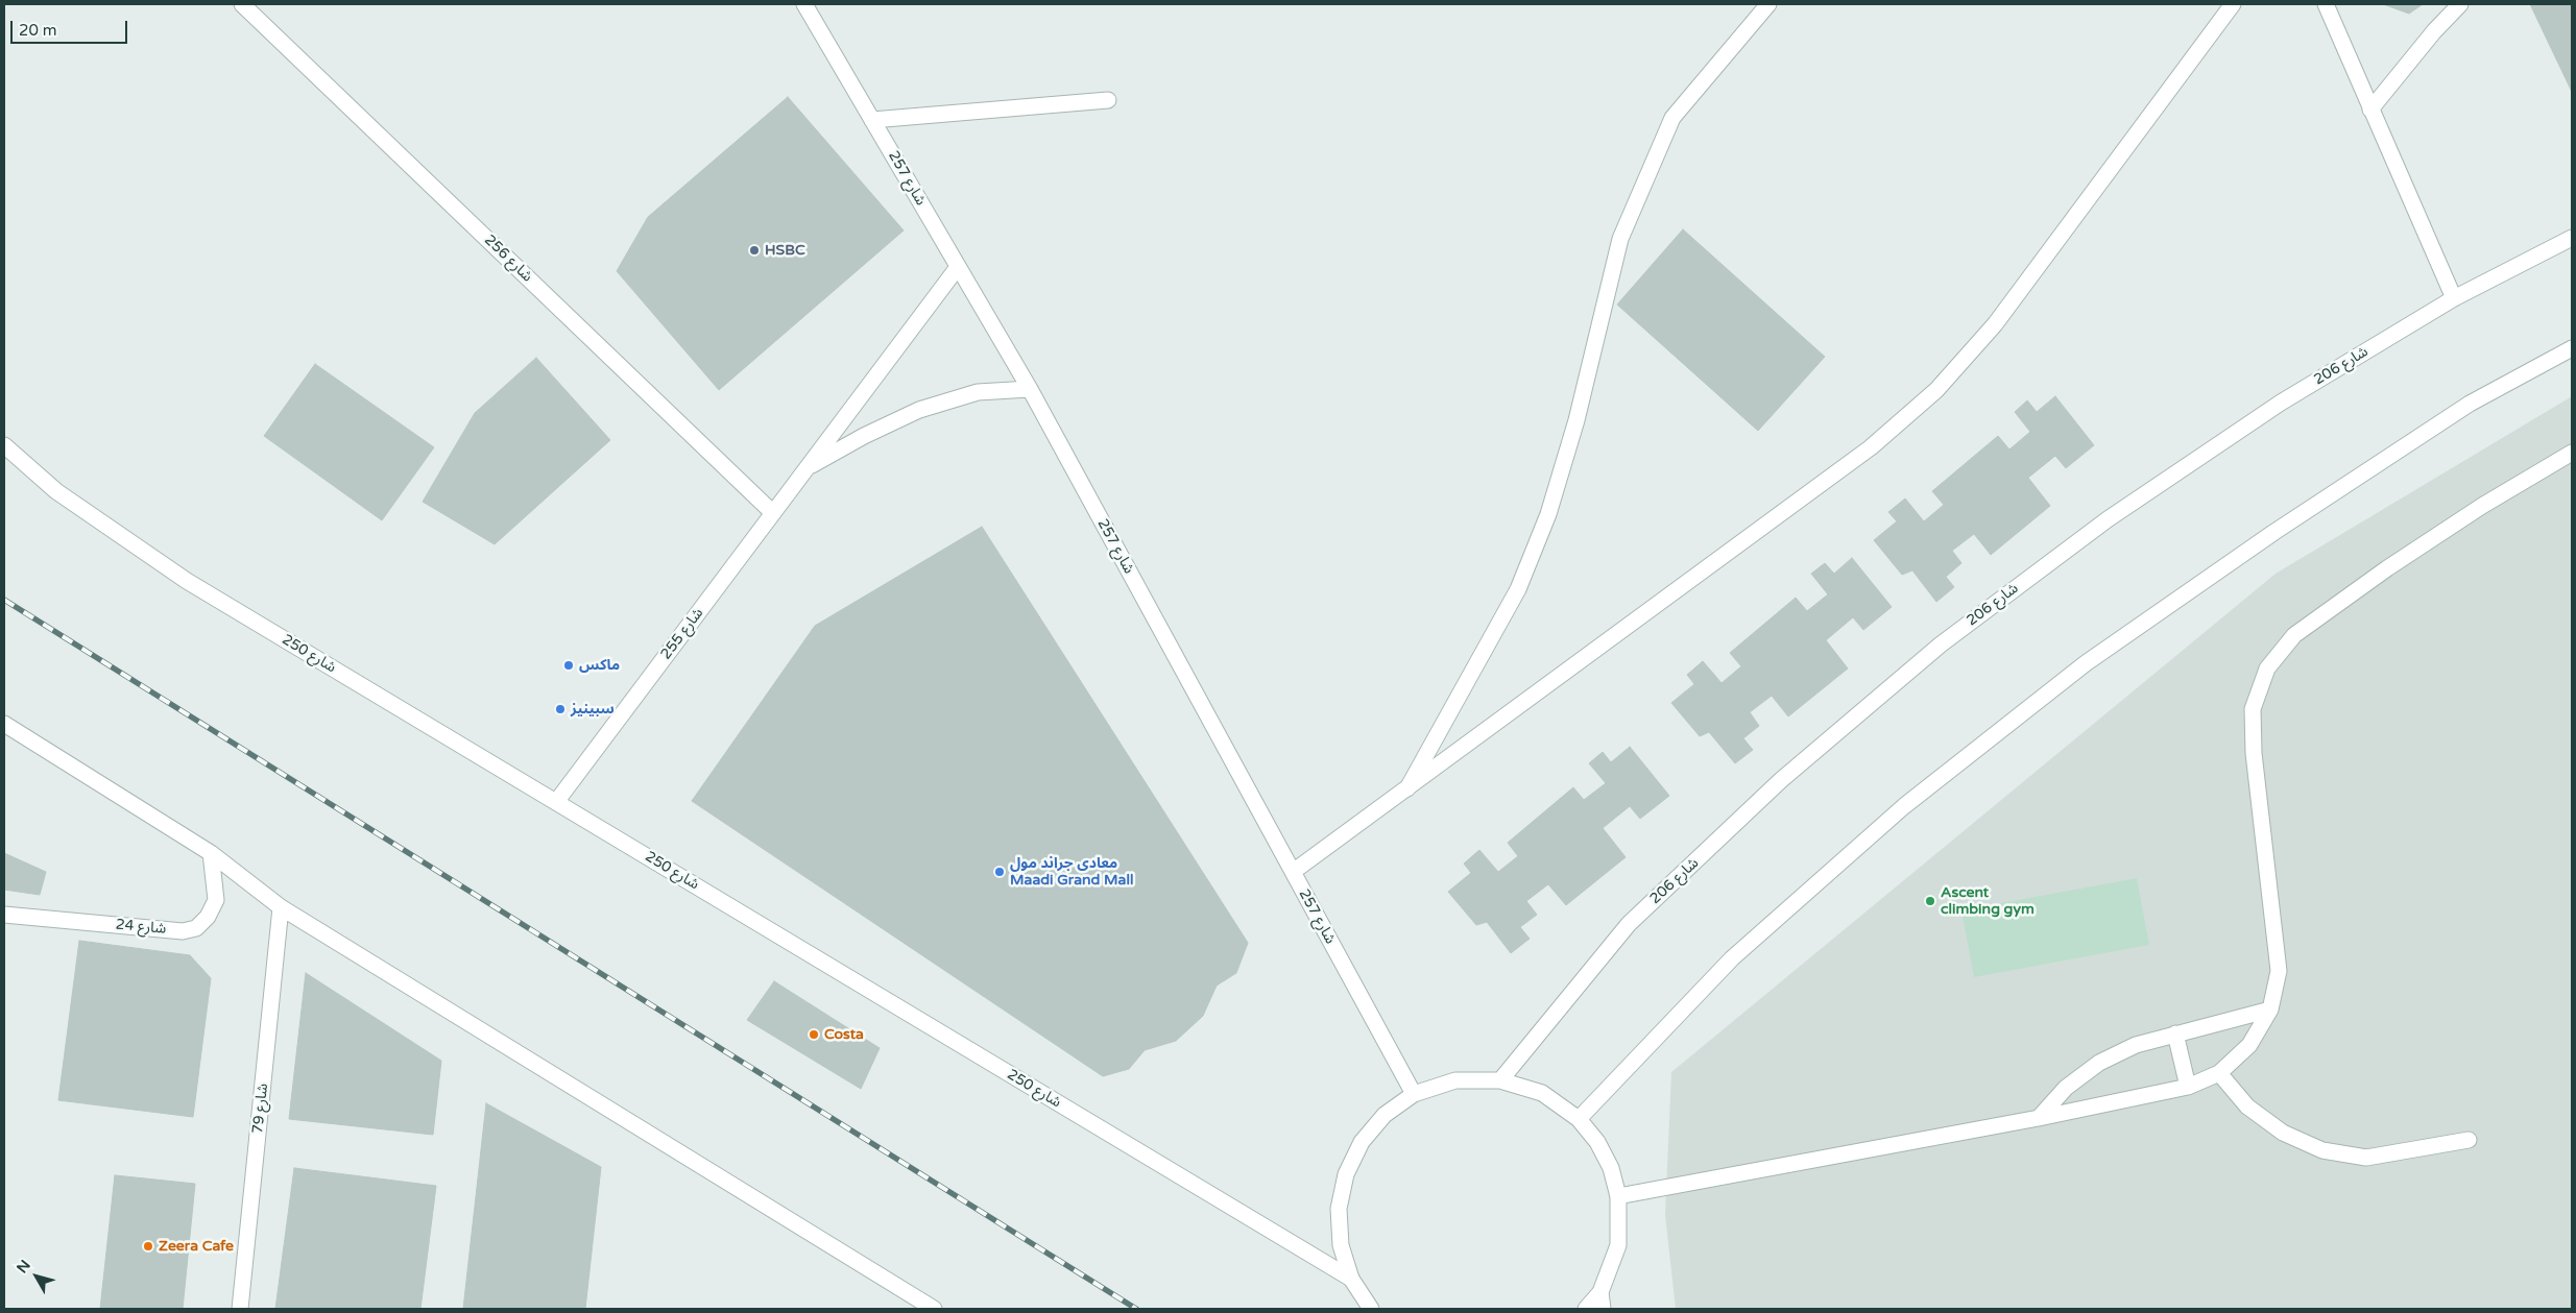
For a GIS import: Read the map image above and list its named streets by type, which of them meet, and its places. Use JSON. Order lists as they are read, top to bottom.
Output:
{
  "streets": {
    "street": [
      "شارع 257",
      "شارع 256",
      "شارع 206",
      "شارع 255",
      "شارع 250",
      "شارع 24",
      "شارع 79"
    ]
  },
  "crossings": [
    ["شارع 257", "شارع 255"],
    ["شارع 256", "شارع 255"],
    ["شارع 255", "شارع 250"]
  ],
  "places": [
    "HSBC",
    "ماكس",
    "سبينيز",
    "معادى جراند مول Maadi Grand Mall",
    "Ascent climbing gym",
    "Costa",
    "Zeera Cafe"
  ],
  "scale_bar": "20 m",
  "north": "top left"
}
